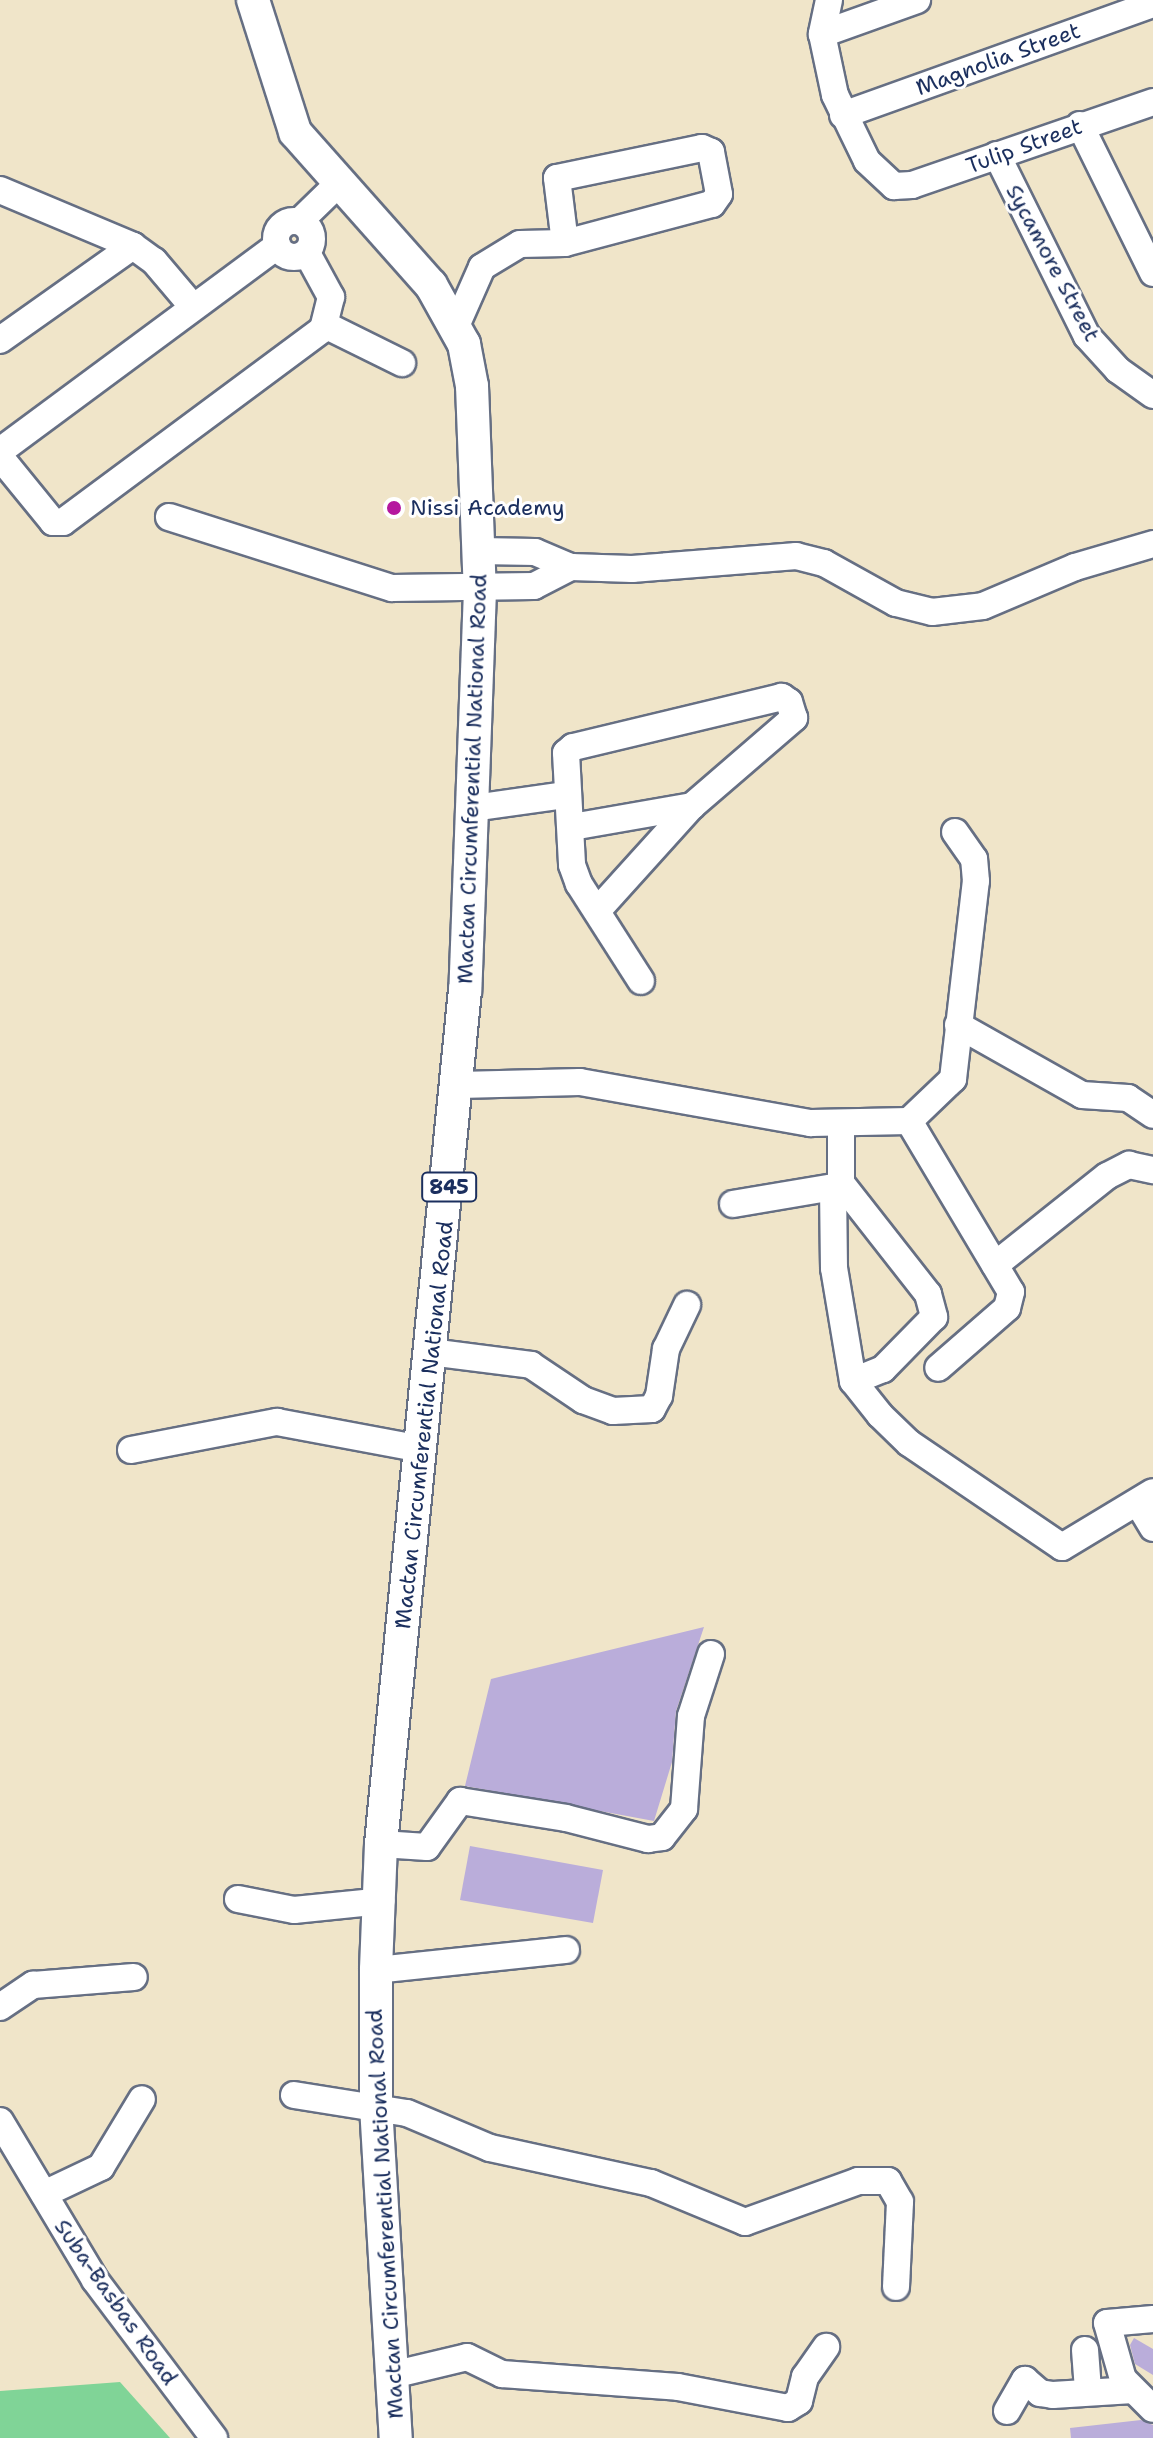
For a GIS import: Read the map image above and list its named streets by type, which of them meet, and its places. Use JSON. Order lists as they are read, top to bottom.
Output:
{
  "streets": {
    "main road": ["Mactan Circumferential National Road", "845"],
    "street": [
      "Magnolia Street",
      "Tulip Street",
      "Sycamore Street",
      "Suba-Basbas Road"
    ]
  },
  "crossings": [
    ["Magnolia Street", "Tulip Street"],
    ["Tulip Street", "Sycamore Street"]
  ],
  "places": ["Nissi Academy"]
}
